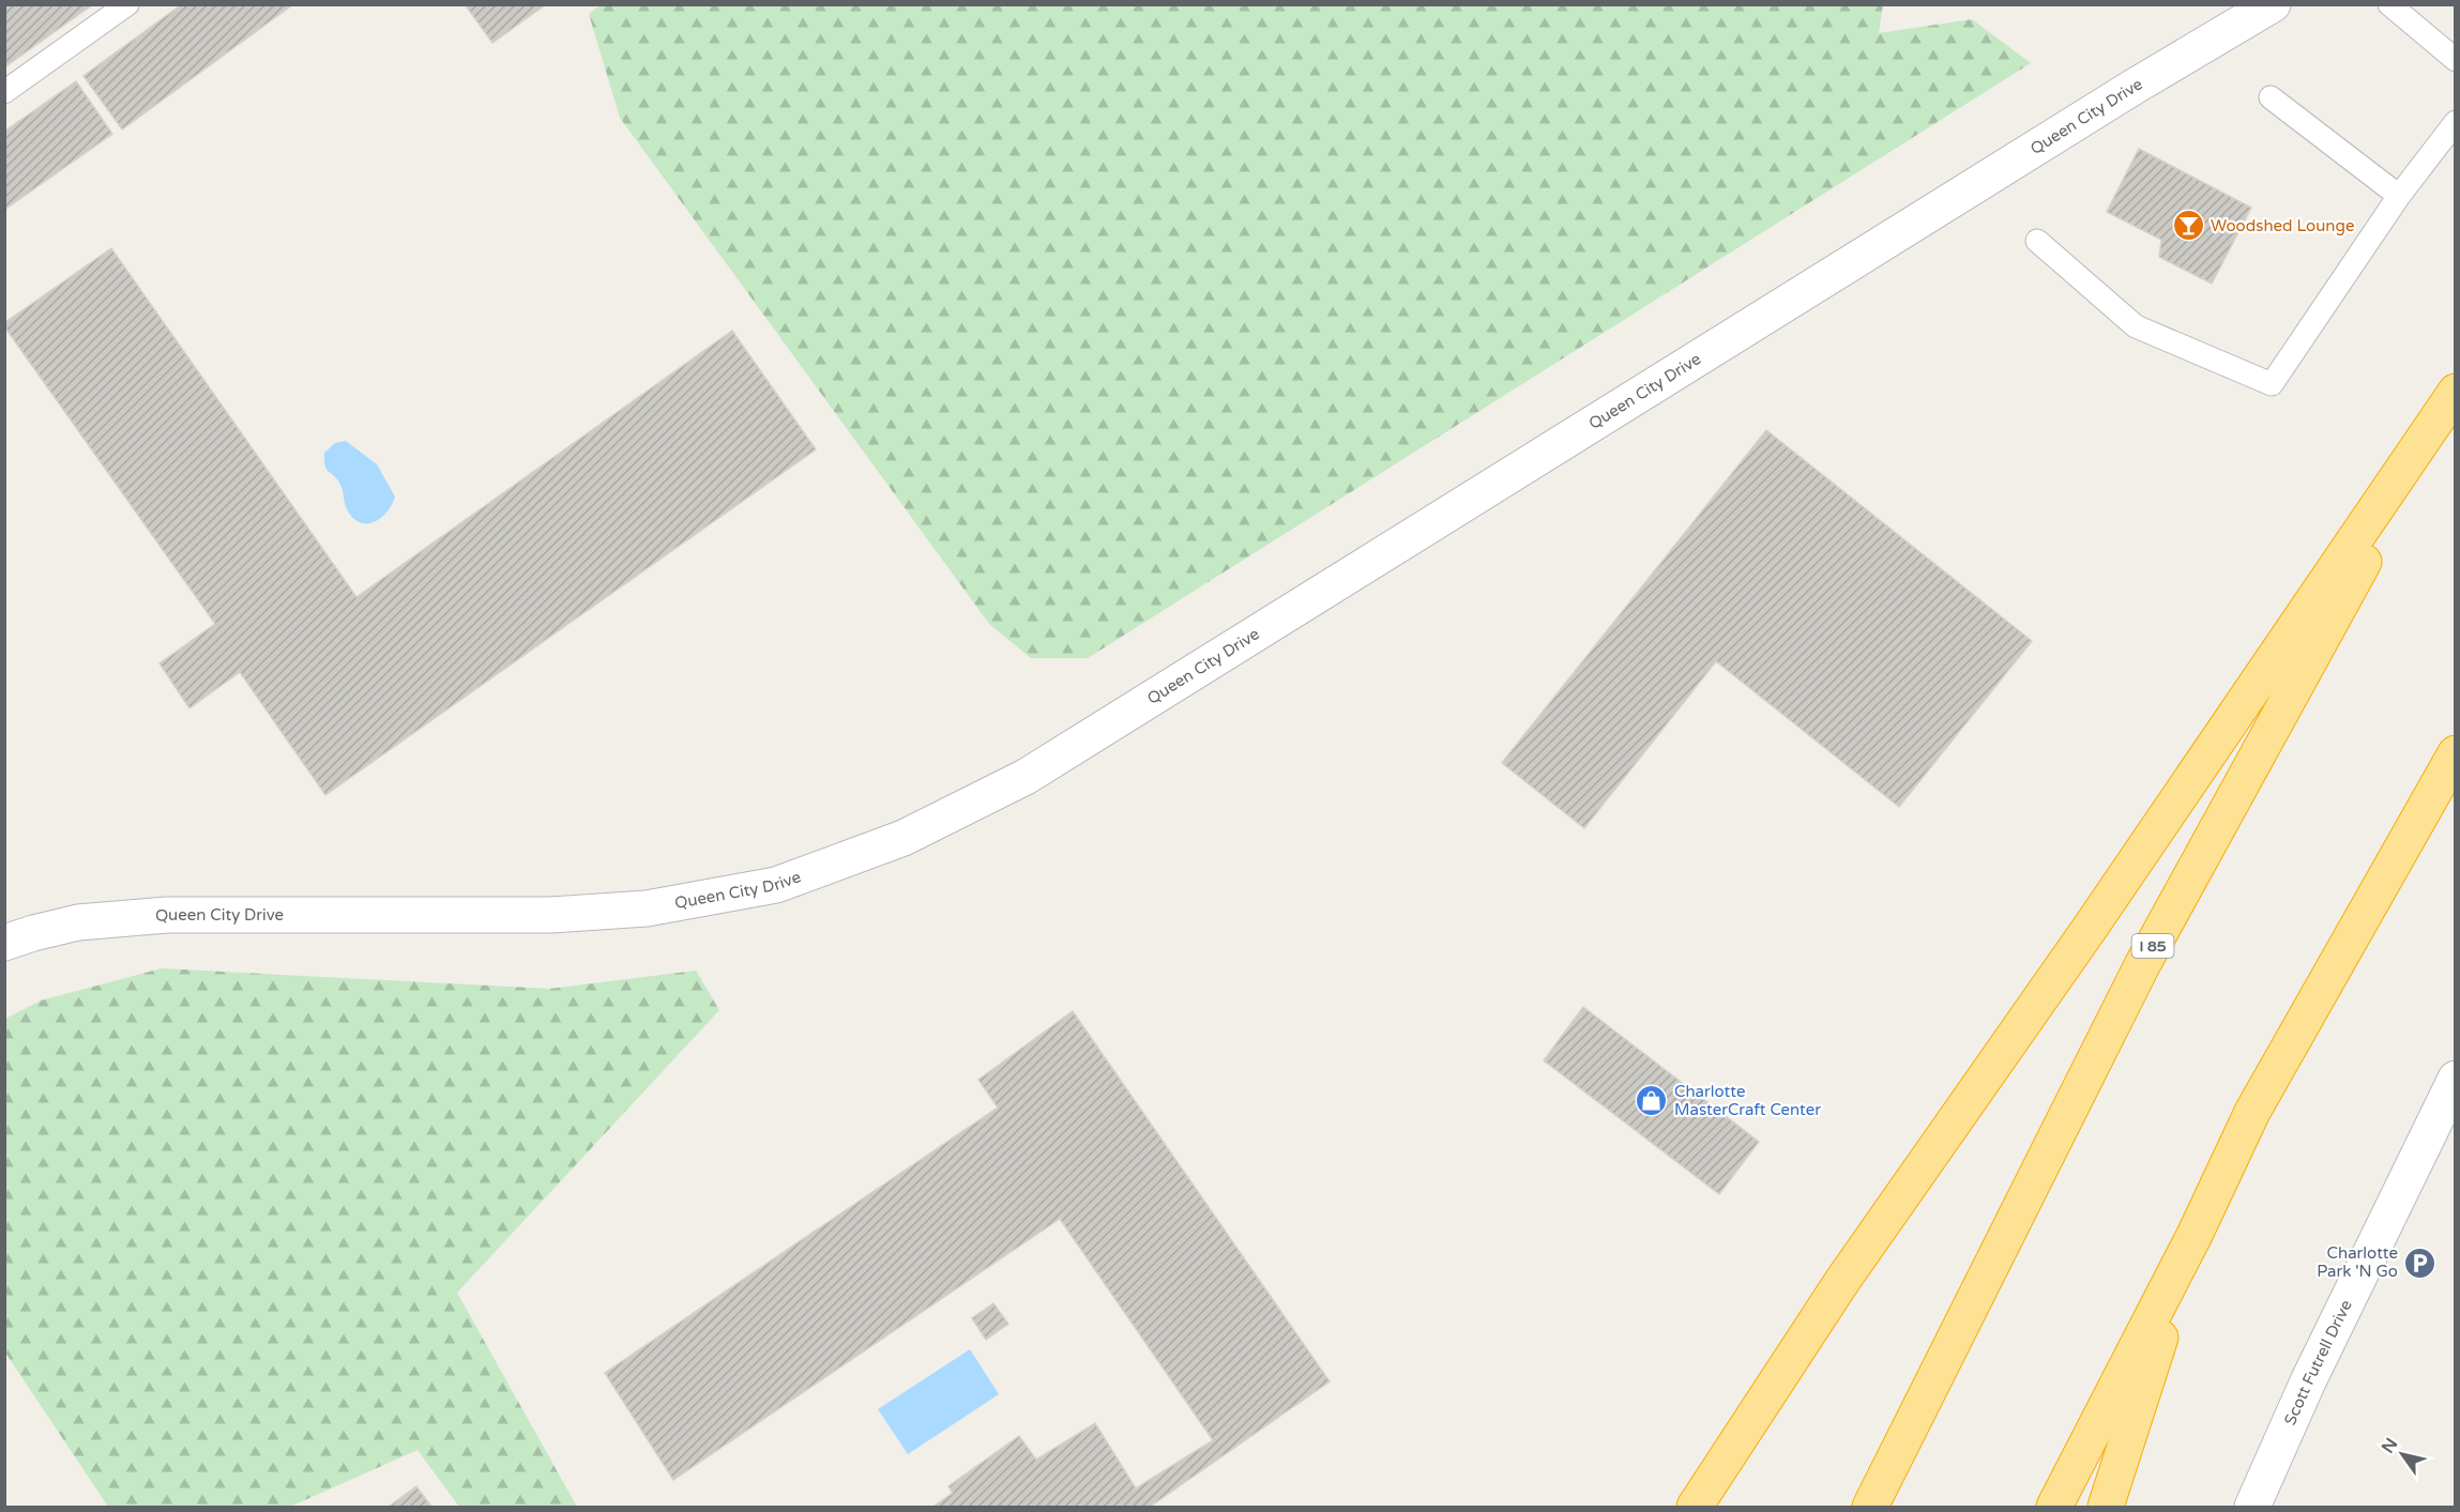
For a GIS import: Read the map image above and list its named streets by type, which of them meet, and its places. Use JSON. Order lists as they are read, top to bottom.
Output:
{
  "streets": {
    "highway": ["I 85"],
    "street": ["Queen City Drive", "Scott Futrell Drive"]
  },
  "places": {
    "bar": ["Woodshed Lounge"],
    "shop": ["Charlotte MasterCraft Center"],
    "parking": ["Charlotte Park 'N Go"]
  },
  "north": "top left"
}
